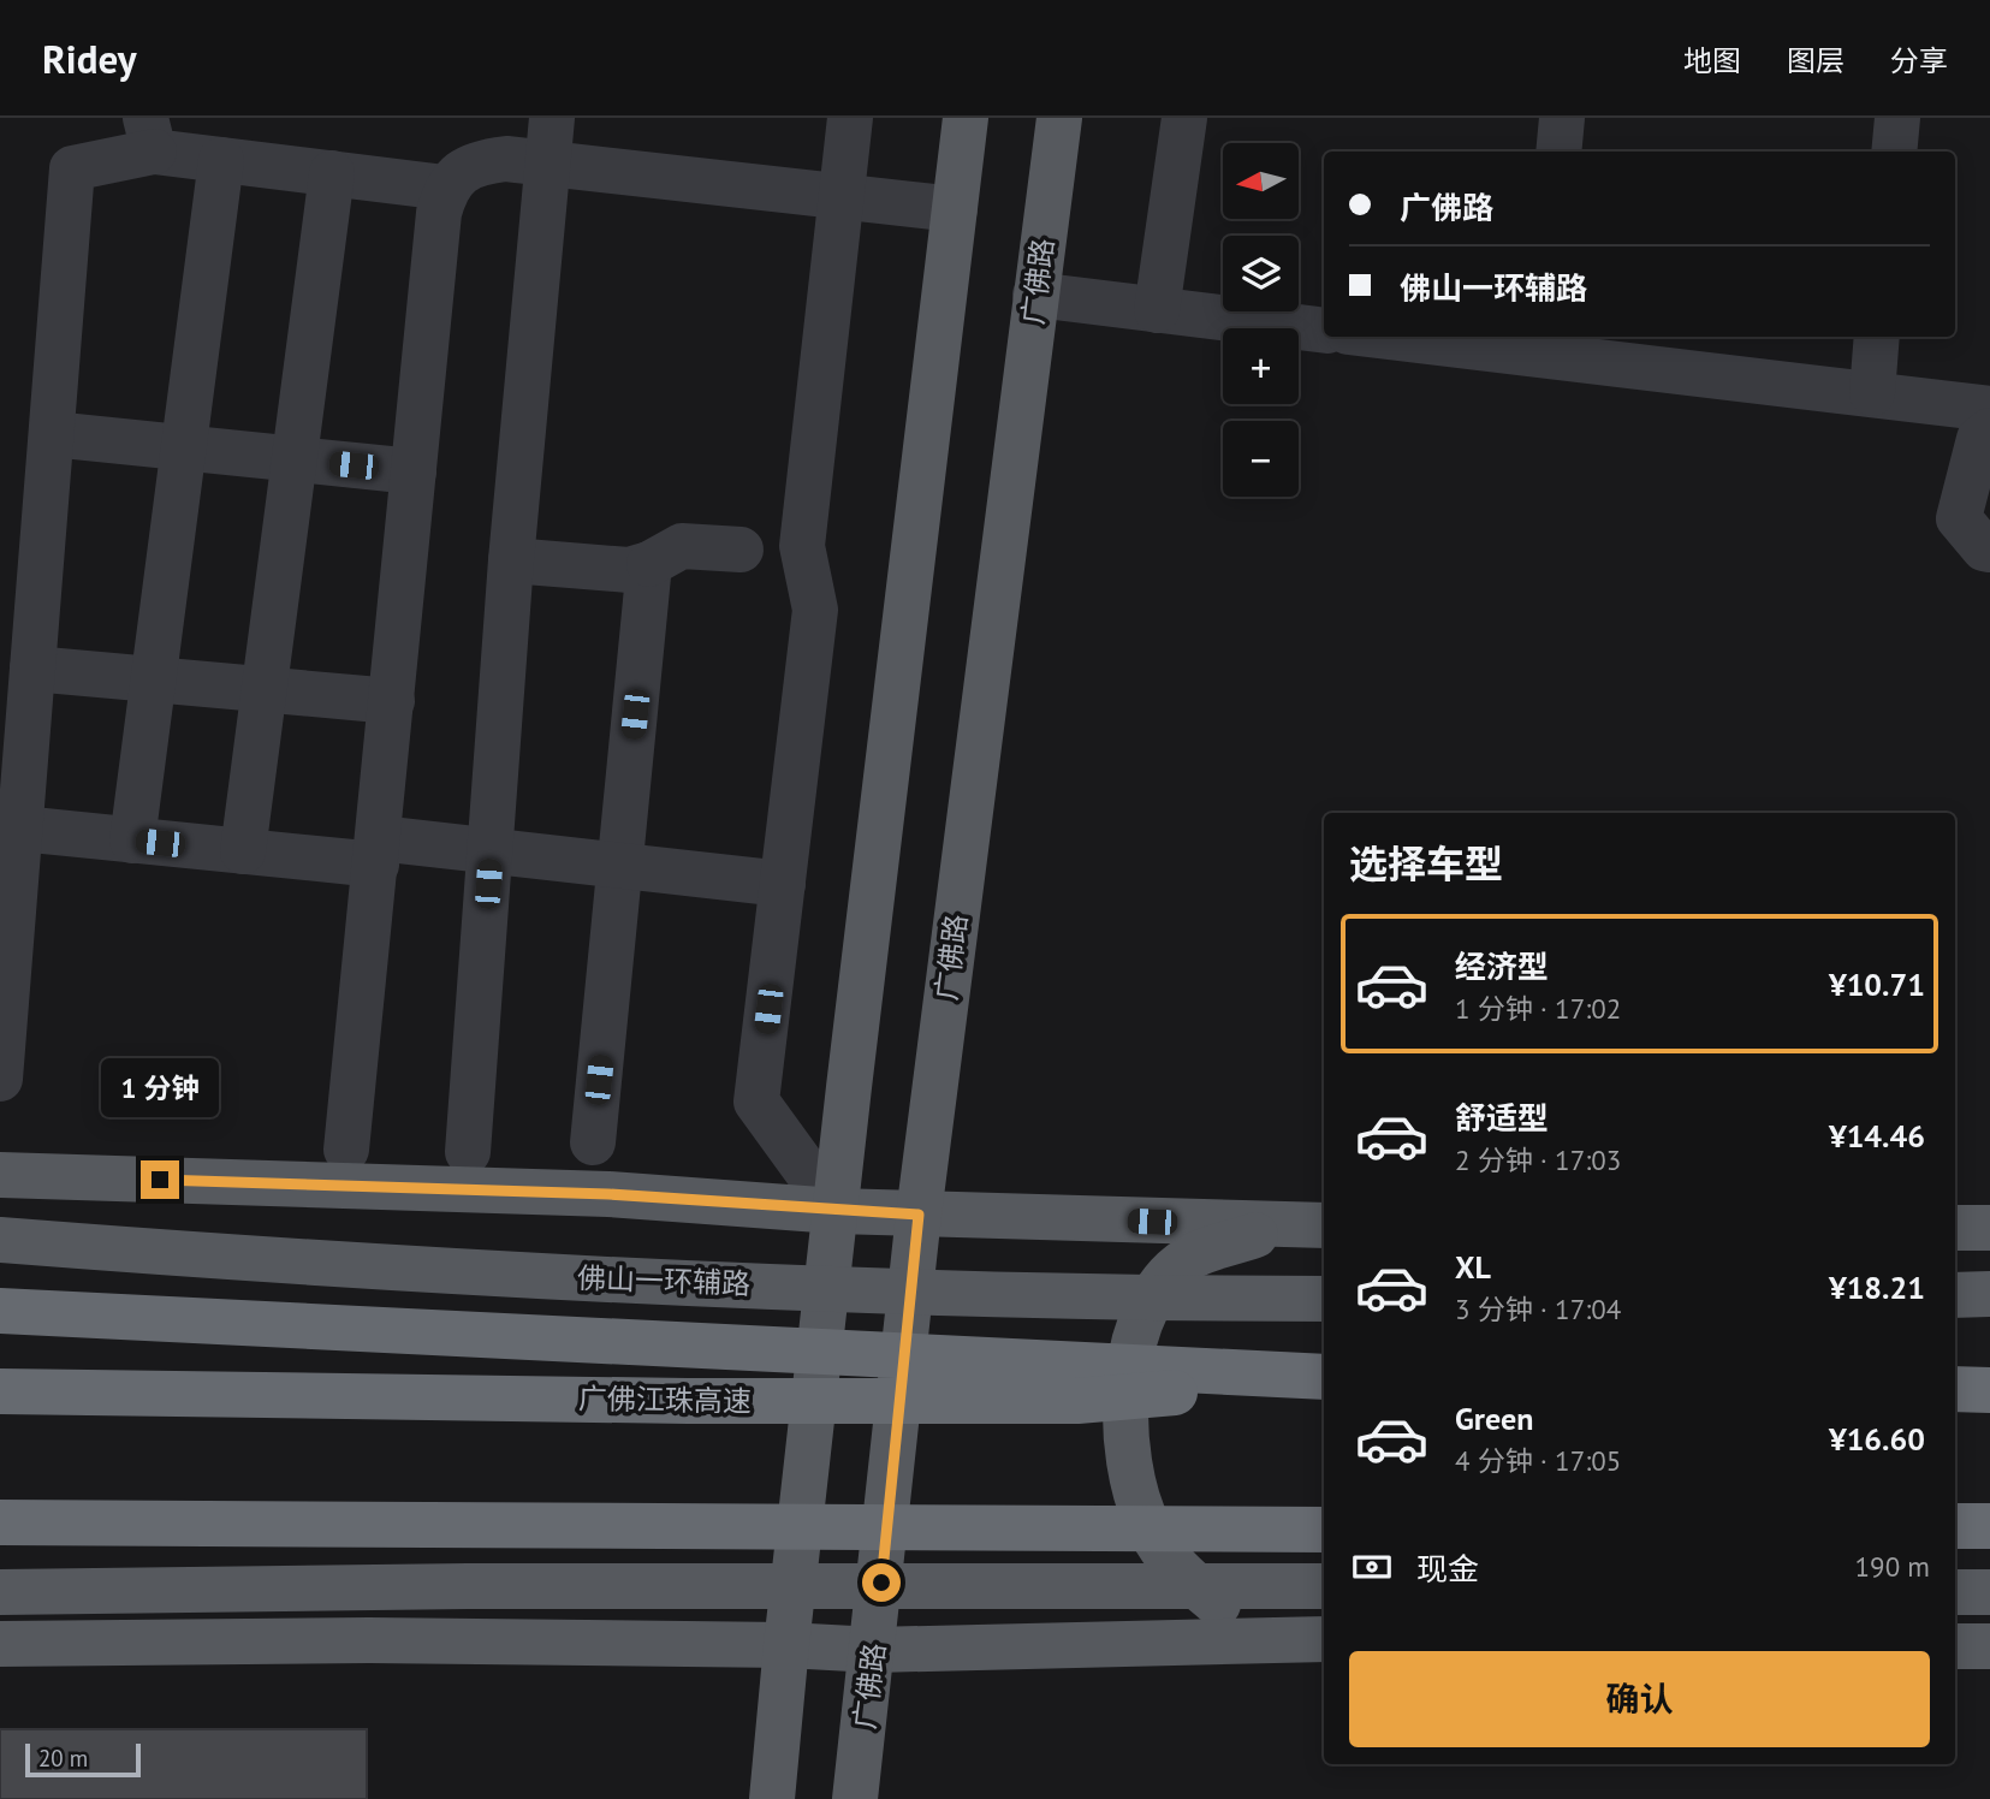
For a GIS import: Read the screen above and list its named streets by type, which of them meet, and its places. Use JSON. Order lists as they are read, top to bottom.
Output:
{
  "streets": {
    "highway": ["广佛江珠高速"],
    "main road": ["广佛路", "佛山一环辅路"]
  },
  "scale_bar": "20 m",
  "north": "left",
  "page": {
    "header": "Ridey",
    "nav": ["地图", "图层", "分享"],
    "map_buttons": ["+", "−"],
    "banner": ["广佛路", "佛山一环辅路"],
    "heading": "选择车型",
    "list": [
      {
        "name": "经济型",
        "note": "1 分钟 · 17:02",
        "value": "¥10.71"
      },
      {
        "name": "舒适型",
        "note": "2 分钟 · 17:03",
        "value": "¥14.46"
      },
      {
        "name": "XL",
        "note": "3 分钟 · 17:04",
        "value": "¥18.21"
      },
      {
        "name": "Green",
        "note": "4 分钟 · 17:05",
        "value": "¥16.60"
      }
    ],
    "bubble": "1 分钟",
    "pay": ["现金", "190 m"],
    "buttons": "确认",
    "scale": "20 m"
  }
}
